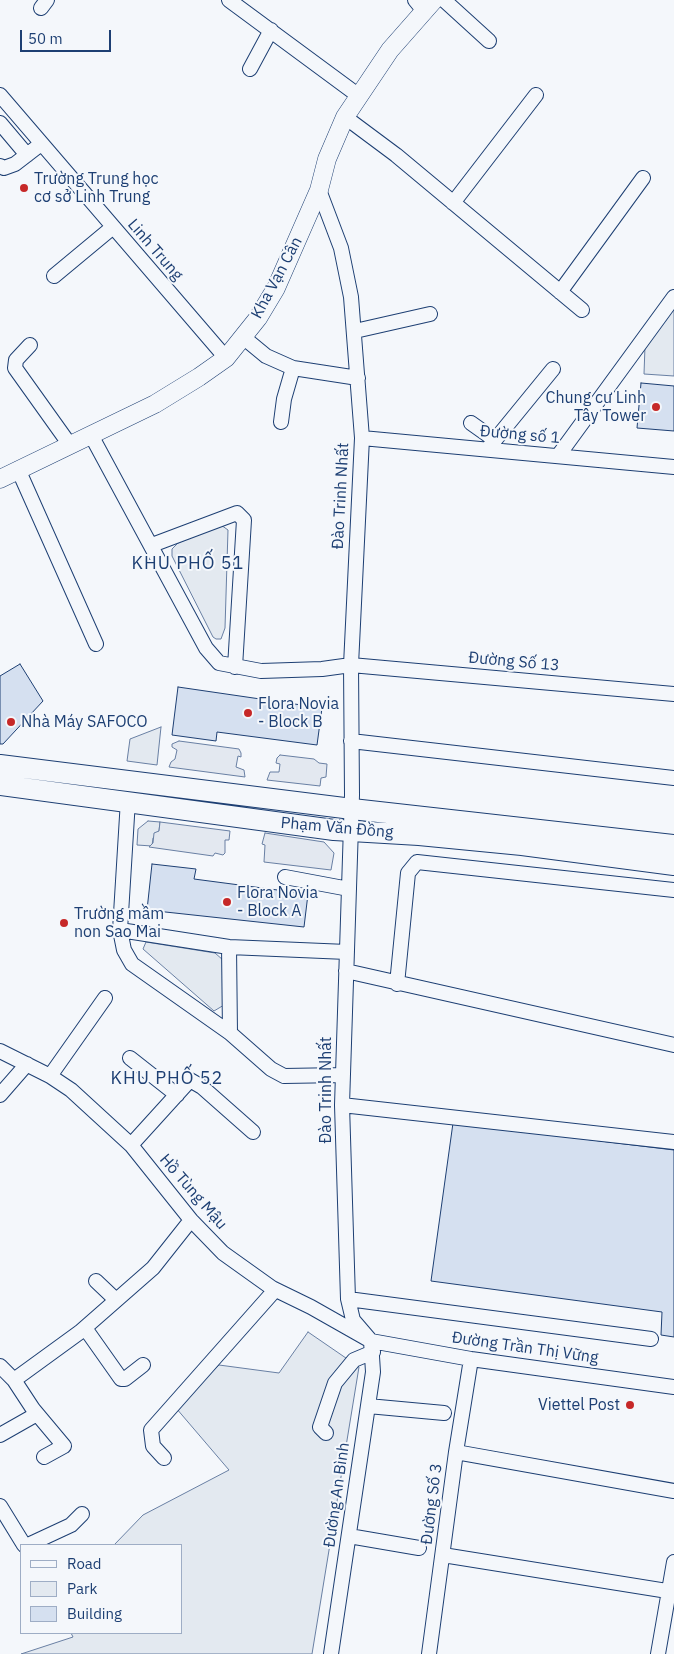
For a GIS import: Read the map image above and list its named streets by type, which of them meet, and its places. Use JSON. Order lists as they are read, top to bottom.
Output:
{
  "streets": {
    "highway": ["Phạm Văn Đồng"],
    "main road": ["Kha Vạn Cân"],
    "street": [
      "Linh Trung",
      "Đường số 1",
      "Đào Trinh Nhất",
      "Đường Số 13",
      "Hồ Tùng Mậu",
      "Đường Trần Thị Vững",
      "Đường An Bình",
      "Đường Số 3"
    ]
  },
  "crossings": [
    ["Linh Trung", "Kha Vạn Cân"],
    ["Kha Vạn Cân", "Đào Trinh Nhất"],
    ["Kha Vạn Cân", "Đường Số 13"],
    ["Đường số 1", "Đào Trinh Nhất"],
    ["Đào Trinh Nhất", "Đường Số 13"],
    ["Đào Trinh Nhất", "Phạm Văn Đồng"],
    ["Đào Trinh Nhất", "Hồ Tùng Mậu"],
    ["Đào Trinh Nhất", "Đường Trần Thị Vững"],
    ["Đào Trinh Nhất", "Đường An Bình"],
    ["Hồ Tùng Mậu", "Đường Trần Thị Vững"],
    ["Hồ Tùng Mậu", "Đường An Bình"],
    ["Đường Trần Thị Vững", "Đường An Bình"],
    ["Đường Trần Thị Vững", "Đường Số 3"]
  ],
  "districts": ["KHU PHỐ 51", "KHU PHỐ 52"],
  "places": [
    "Trường Trung học cơ sở Linh Trung",
    "Chung cư Linh Tây Tower",
    "Flora Novia - Block B",
    "Nhà Máy SAFOCO",
    "Flora Novia - Block A",
    "Trường mầm non Sao Mai",
    "Viettel Post"
  ],
  "legend": ["Road", "Park", "Building"],
  "scale_bar": "50 m"
}
